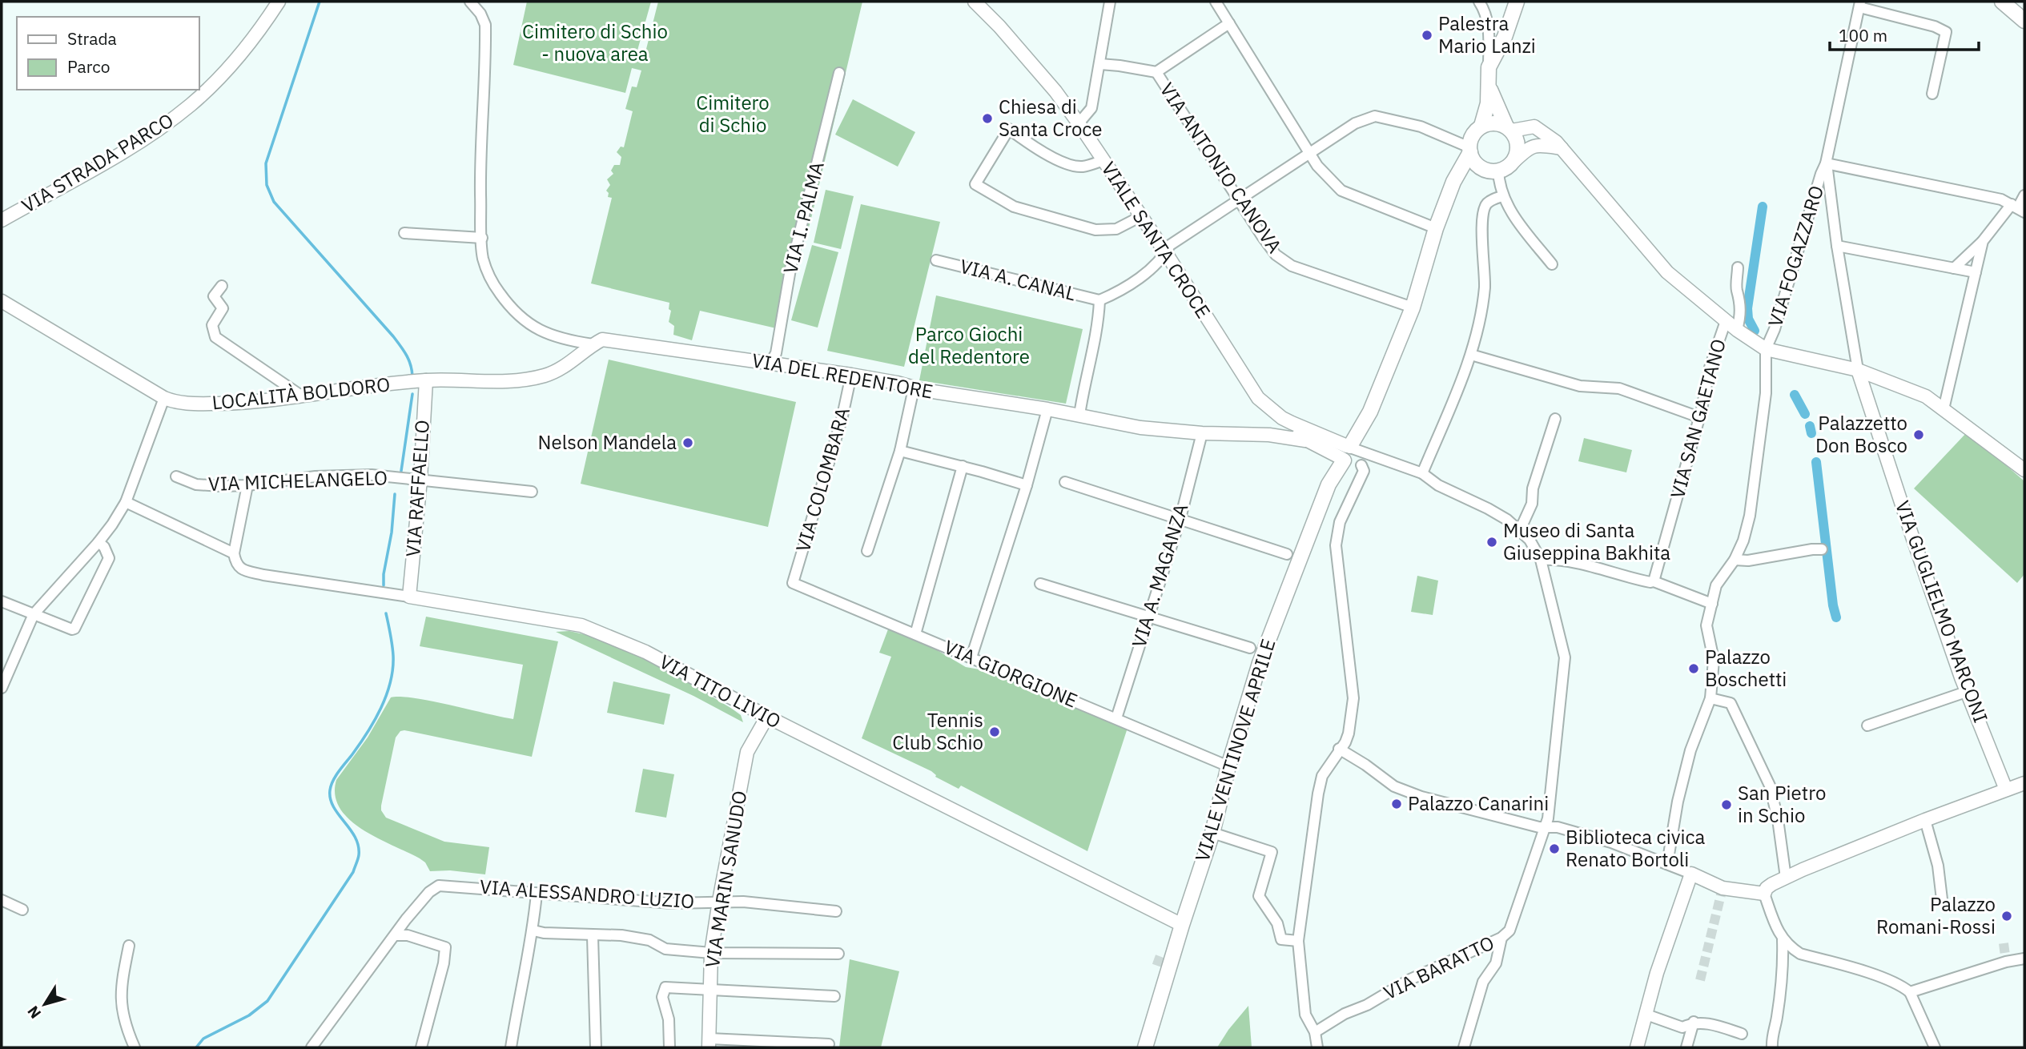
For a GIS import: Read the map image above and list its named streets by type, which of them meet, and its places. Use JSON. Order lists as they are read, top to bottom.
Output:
{
  "streets": {
    "main road": ["VIALE VENTINOVE APRILE"],
    "street": [
      "VIA STRADA PARCO",
      "VIA ANTONIO CANOVA",
      "VIA I. PALMA",
      "VIALE SANTA CROCE",
      "VIA FOGAZZARO",
      "VIA A. CANAL",
      "VIA DEL REDENTORE",
      "LOCALITÀ BOLDORO",
      "VIA SAN GAETANO",
      "VIA COLOMBARA",
      "VIA MICHELANGELO",
      "VIA RAFFAELLO",
      "VIA A. MAGANZA",
      "VIA GUGLIELMO MARCONI",
      "VIA GIORGIONE",
      "VIA TITO LIVIO",
      "VIA MARIN SANUDO",
      "VIA ALESSANDRO LUZIO",
      "VIA BARATTO"
    ]
  },
  "crossings": [
    ["VIA ANTONIO CANOVA", "VIALE VENTINOVE APRILE"],
    ["VIA I. PALMA", "VIA DEL REDENTORE"],
    ["VIALE SANTA CROCE", "VIA DEL REDENTORE"],
    ["VIALE SANTA CROCE", "VIALE VENTINOVE APRILE"],
    ["VIALE SANTA CROCE", "VIA BARATTO"],
    ["VIA DEL REDENTORE", "VIA COLOMBARA"],
    ["VIA DEL REDENTORE", "VIA A. MAGANZA"],
    ["LOCALITÀ BOLDORO", "VIA RAFFAELLO"],
    ["VIA COLOMBARA", "VIA GIORGIONE"],
    ["VIA MICHELANGELO", "VIA RAFFAELLO"],
    ["VIA RAFFAELLO", "VIA TITO LIVIO"],
    ["VIA A. MAGANZA", "VIA GIORGIONE"],
    ["VIA GIORGIONE", "VIALE VENTINOVE APRILE"],
    ["VIA TITO LIVIO", "VIALE VENTINOVE APRILE"],
    ["VIA TITO LIVIO", "VIA MARIN SANUDO"],
    ["VIALE VENTINOVE APRILE", "VIA BARATTO"],
    ["VIA MARIN SANUDO", "VIA ALESSANDRO LUZIO"]
  ],
  "parks": ["Cimitero di Schio - nuova area", "Cimitero di Schio", "Parco Giochi del Redentore"],
  "places": [
    "Palestra Mario Lanzi",
    "Chiesa di Santa Croce",
    "Palazzetto Don Bosco",
    "Nelson Mandela",
    "Museo di Santa Giuseppina Bakhita",
    "Palazzo Boschetti",
    "Tennis Club Schio",
    "Palazzo Canarini",
    "San Pietro in Schio",
    "Biblioteca civica Renato Bortoli",
    "Palazzo Romani-Rossi"
  ],
  "legend": ["Strada", "Parco"],
  "scale_bar": "100 m",
  "north": "bottom left"
}
